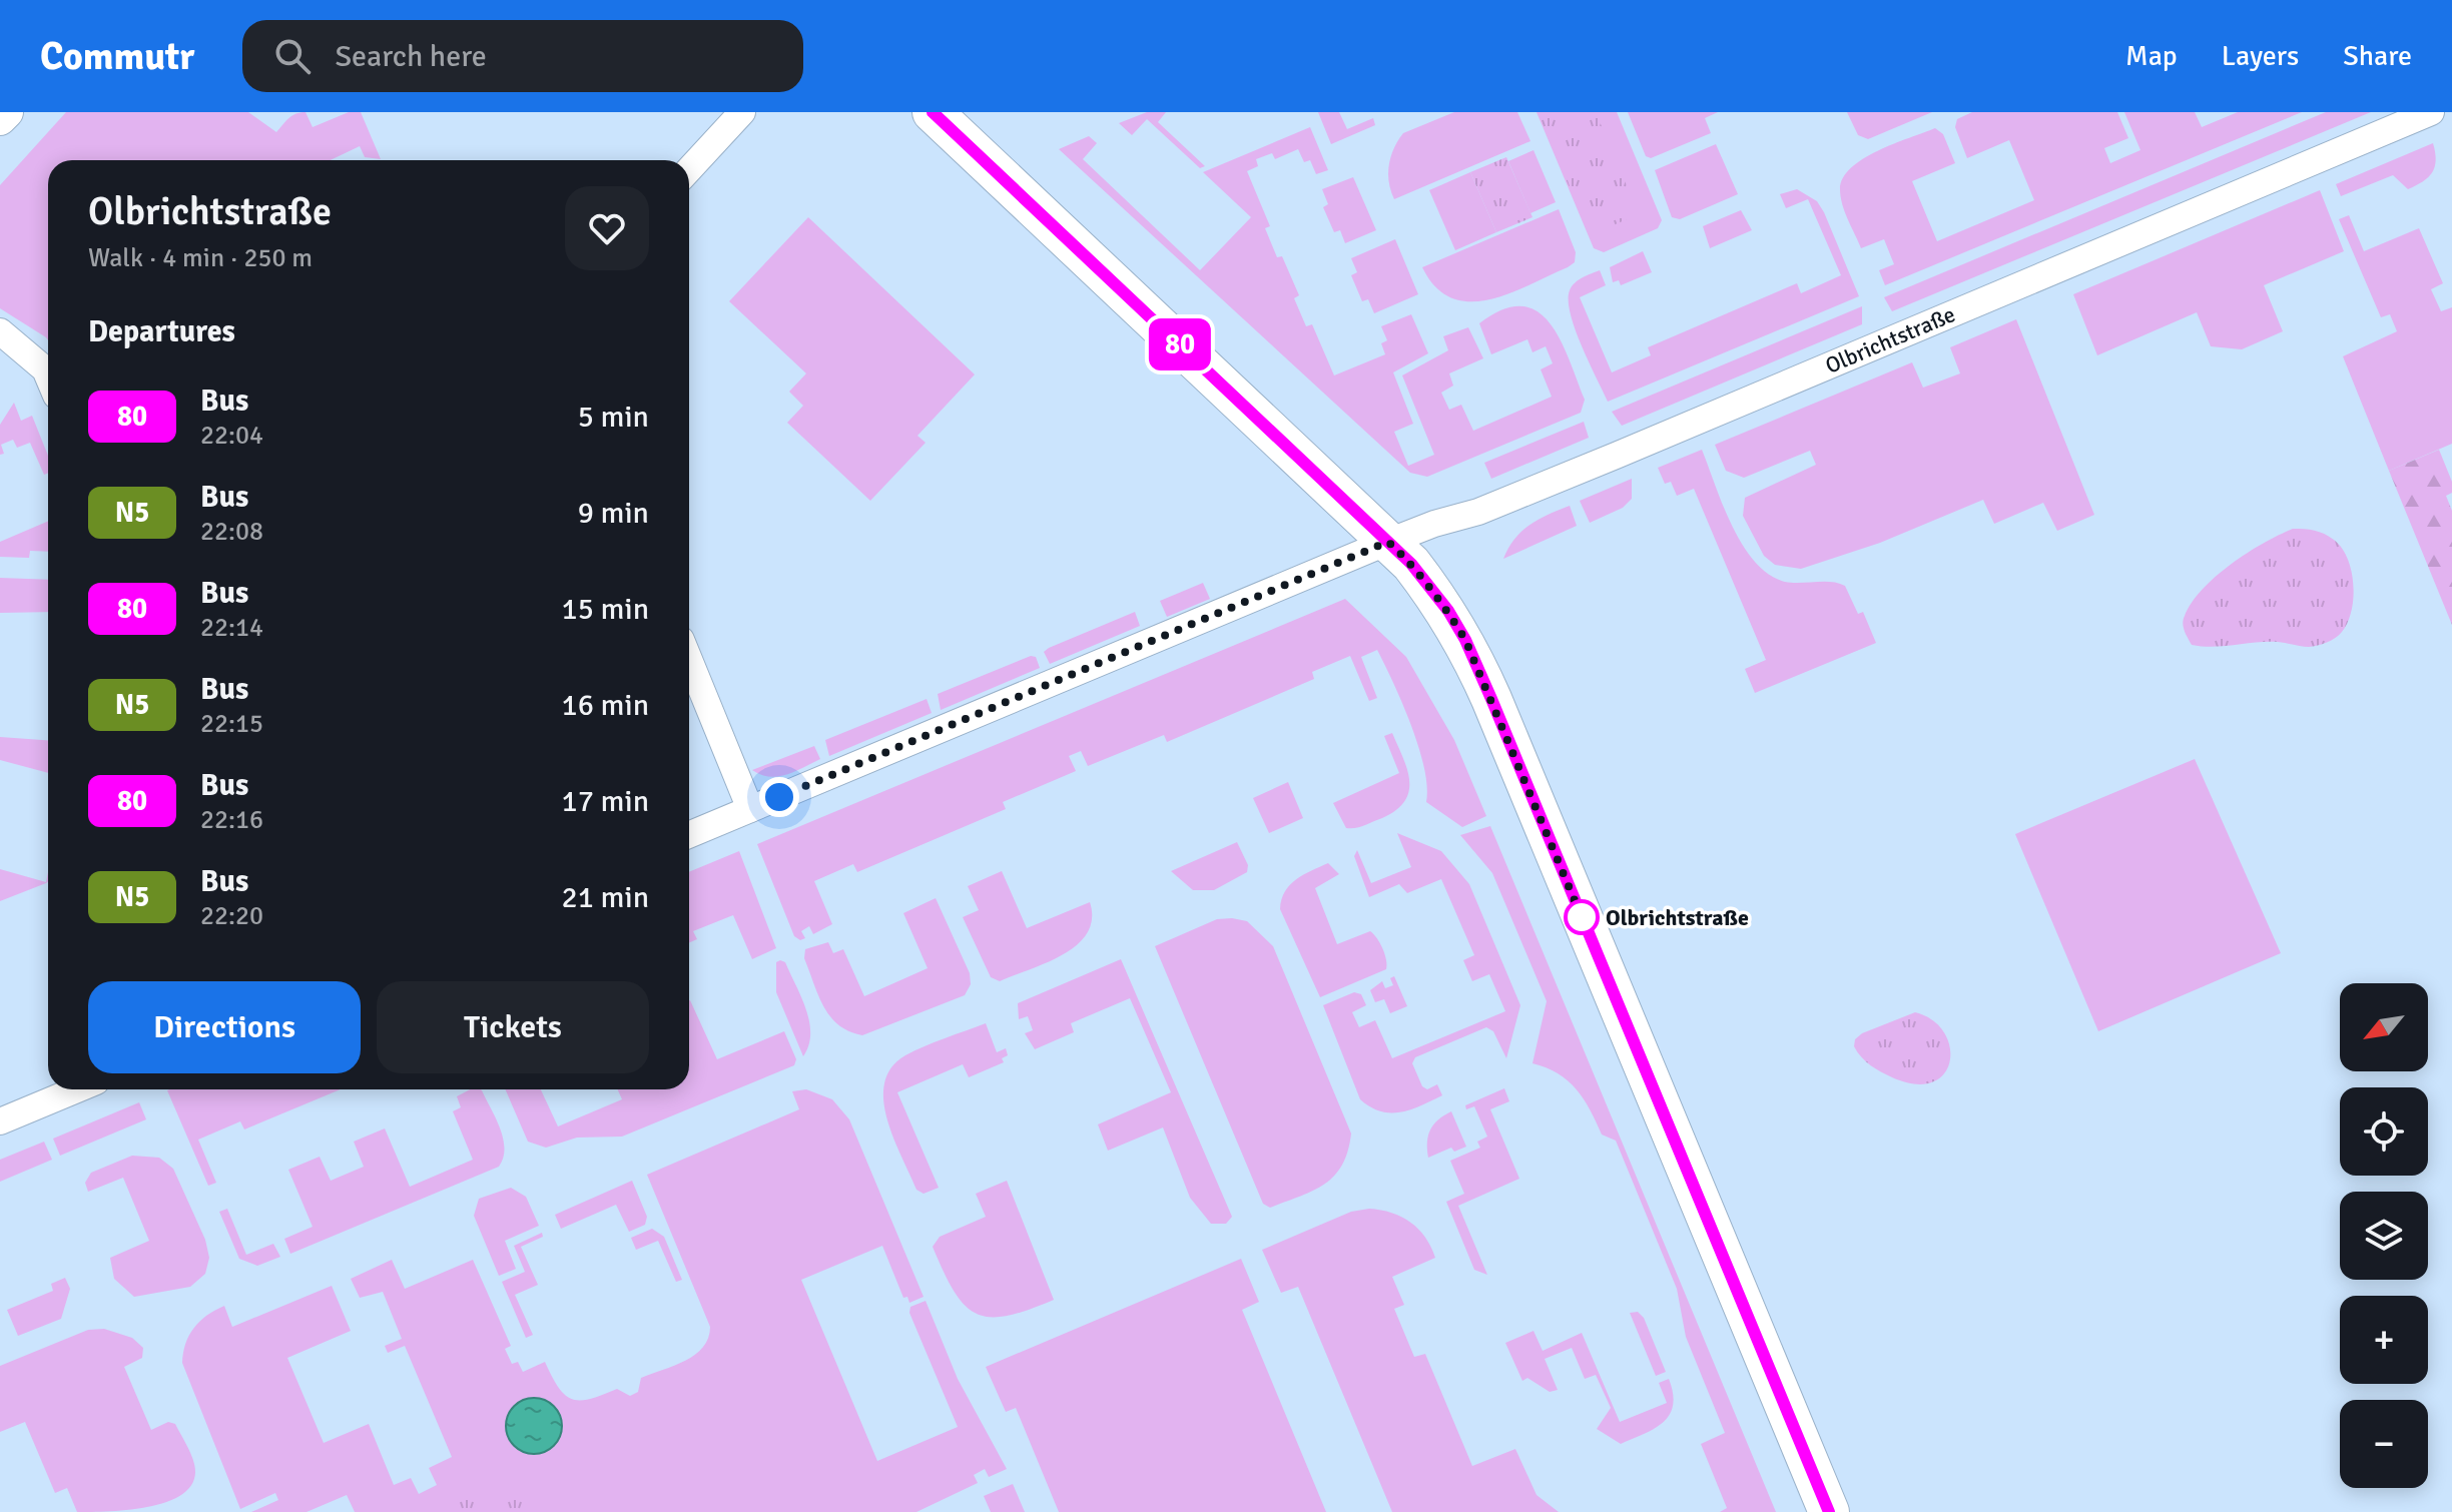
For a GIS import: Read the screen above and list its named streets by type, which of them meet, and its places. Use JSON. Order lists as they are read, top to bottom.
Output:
{
  "streets": {
    "street": ["Olbrichtstraße"]
  },
  "places": ["Olbrichtstraße"],
  "lines": ["bus line 80"],
  "north": "bottom left",
  "page": {
    "header": "Commutr",
    "search": "Search here",
    "nav": ["Map", "Layers", "Share"],
    "on_map": "80",
    "heading": [
      ["Olbrichtstraße", "Walk · 4 min · 250 m"],
      "Departures"
    ],
    "list": [
      {
        "mark": "80",
        "name": "Bus",
        "note": "22:04",
        "value": "5 min"
      },
      {
        "mark": "N5",
        "name": "Bus",
        "note": "22:08",
        "value": "9 min"
      },
      {
        "mark": "80",
        "name": "Bus",
        "note": "22:14",
        "value": "15 min"
      },
      {
        "mark": "N5",
        "name": "Bus",
        "note": "22:15",
        "value": "16 min"
      },
      {
        "mark": "80",
        "name": "Bus",
        "note": "22:16",
        "value": "17 min"
      },
      {
        "mark": "N5",
        "name": "Bus",
        "note": "22:20",
        "value": "21 min"
      }
    ],
    "buttons": ["Directions", "Tickets"],
    "map_buttons": ["+", "−"]
  }
}
